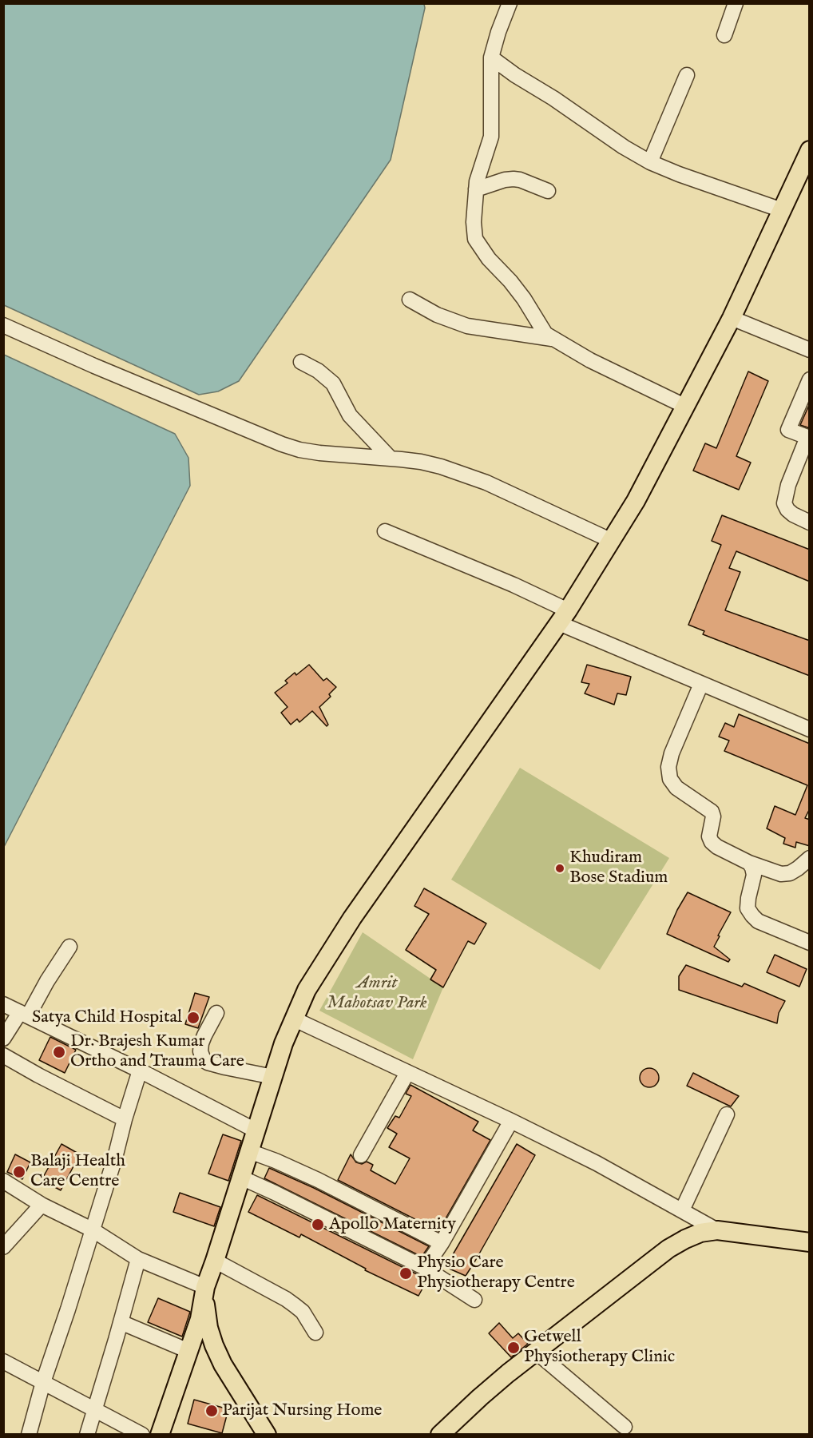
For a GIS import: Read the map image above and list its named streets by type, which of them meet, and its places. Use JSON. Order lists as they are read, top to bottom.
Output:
{
  "parks": ["Amrit Mahotsav Park"],
  "places": [
    "Khudiram Bose Stadium",
    "Satya Child Hospital",
    "Dr. Brajesh Kumar Ortho and Trauma Care",
    "Balaji Health Care Centre",
    "Apollo Maternity",
    "Physio Care Physiotherapy Centre",
    "Getwell Physiotherapy Clinic",
    "Parijat Nursing Home"
  ]
}
